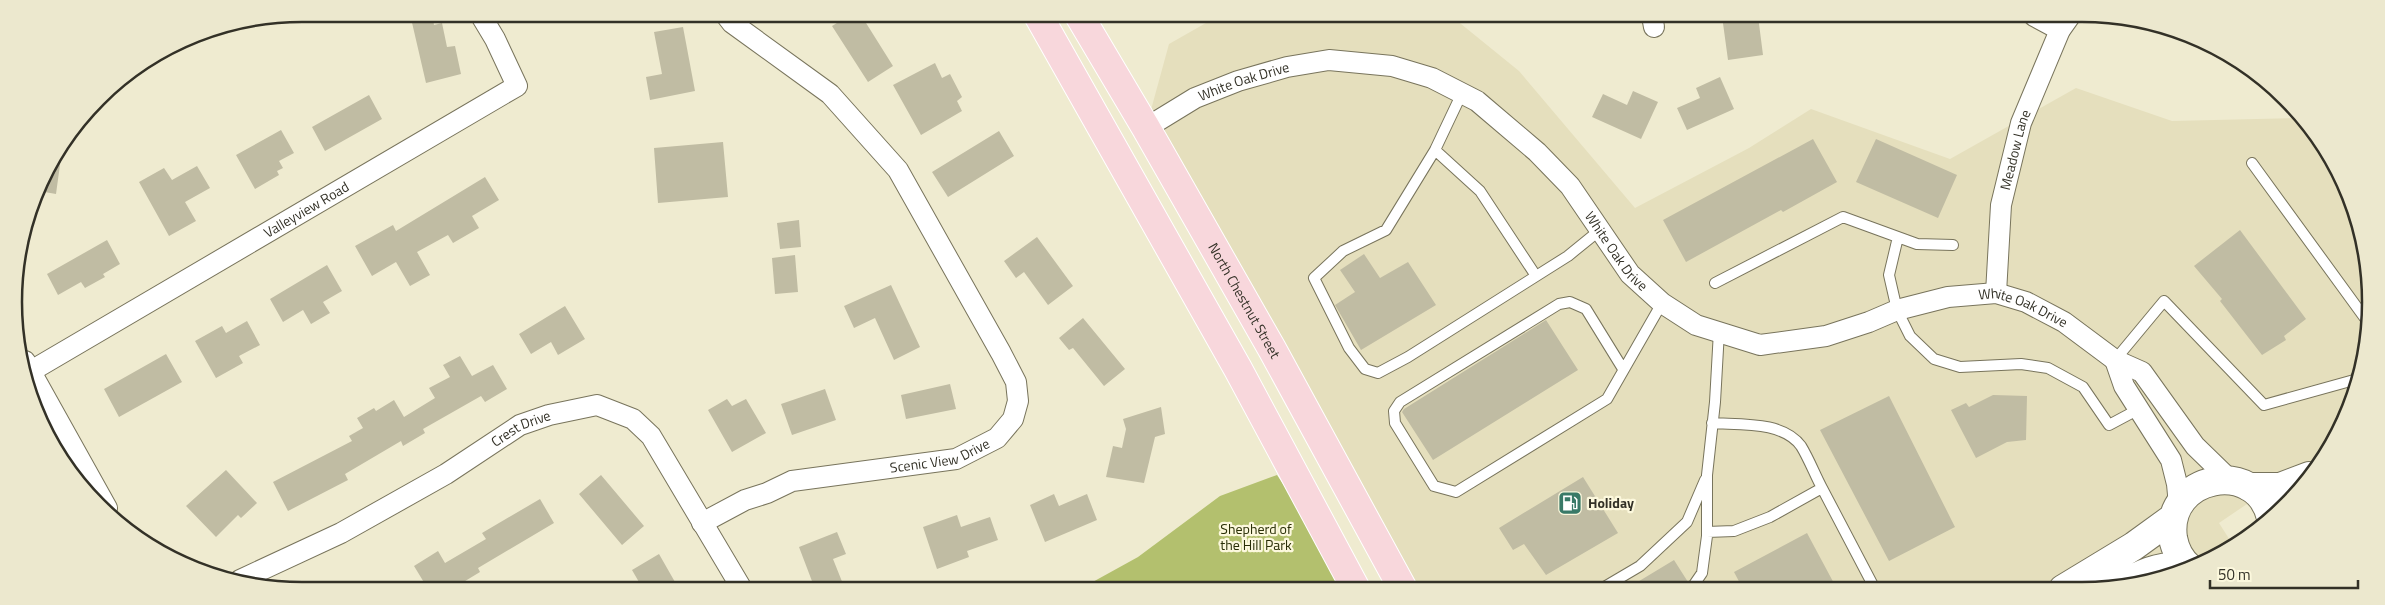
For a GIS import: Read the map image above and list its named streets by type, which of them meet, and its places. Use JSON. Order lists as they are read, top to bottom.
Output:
{
  "streets": {
    "main road": ["North Chestnut Street"],
    "street": [
      "White Oak Drive",
      "Meadow Lane",
      "Valleyview Road",
      "Crest Drive",
      "Scenic View Drive"
    ]
  },
  "crossings": [
    ["White Oak Drive", "Meadow Lane"],
    ["White Oak Drive", "North Chestnut Street"],
    ["Crest Drive", "Scenic View Drive"]
  ],
  "parks": ["Shepherd of the Hill Park"],
  "places": {
    "fuel station": ["Holiday"]
  },
  "scale_bar": "50 m"
}
